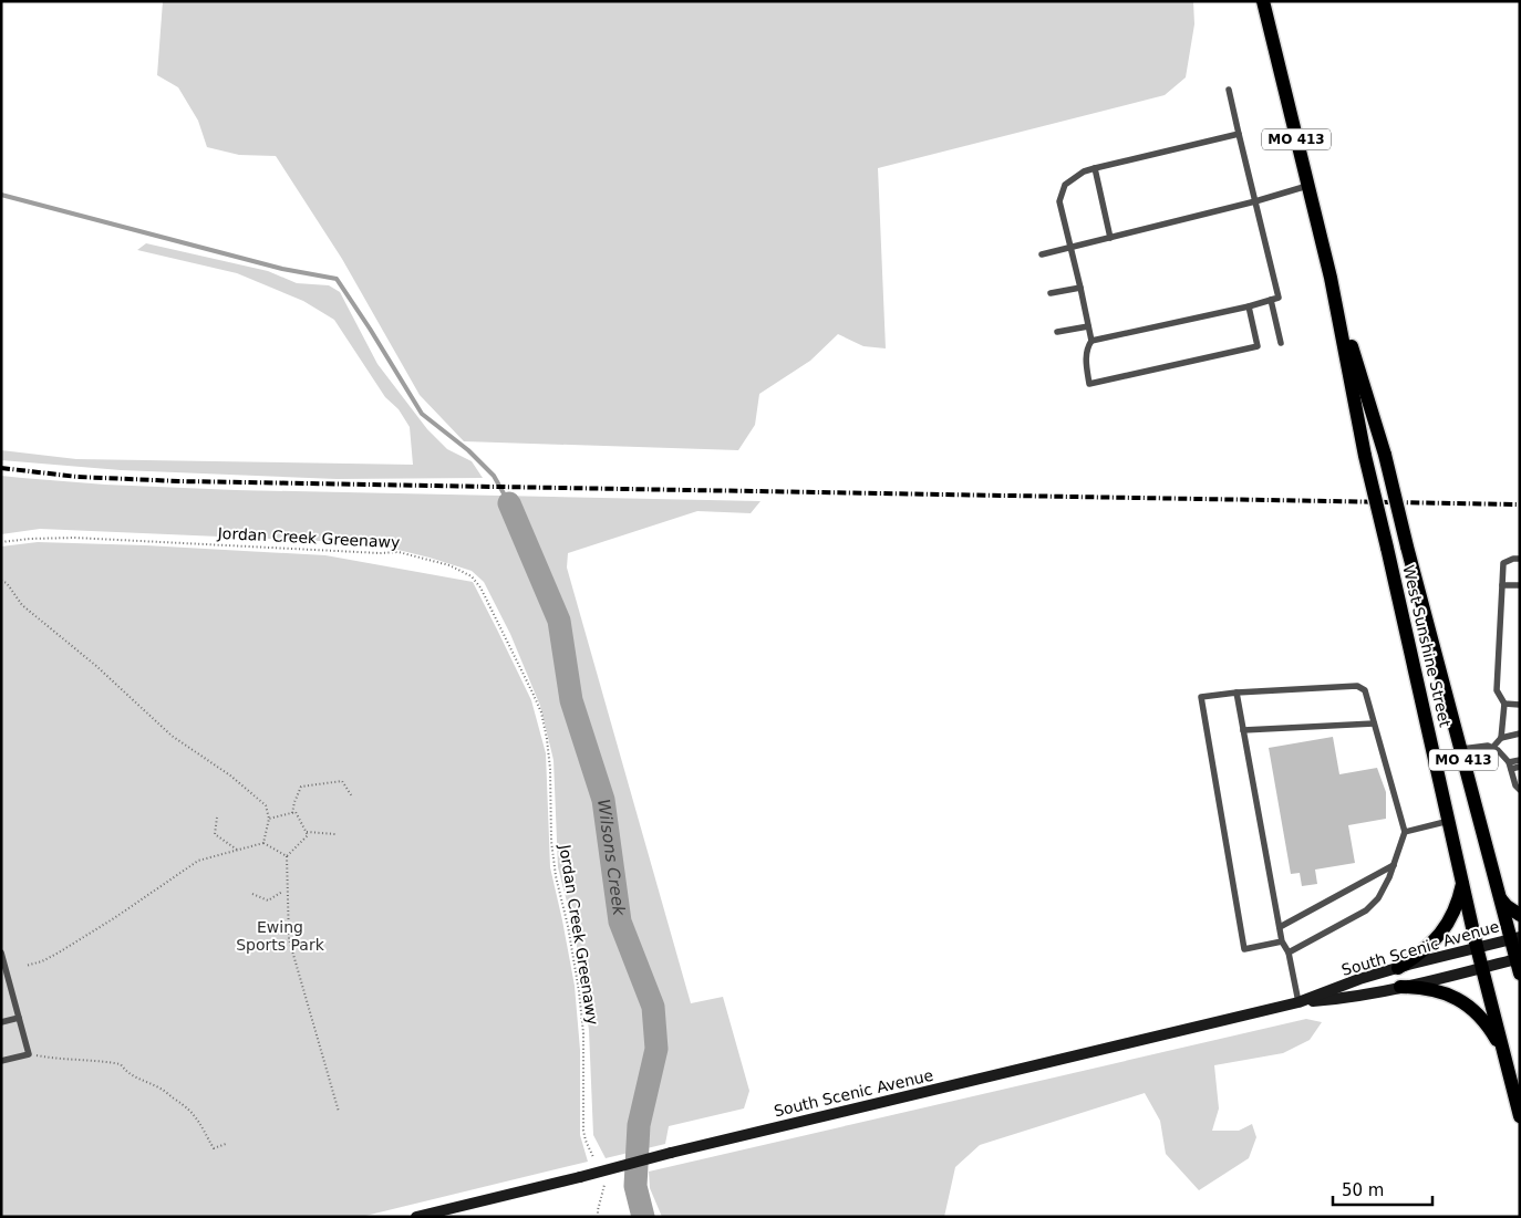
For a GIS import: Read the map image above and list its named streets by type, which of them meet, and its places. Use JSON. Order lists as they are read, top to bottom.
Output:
{
  "streets": {
    "main road": ["MO 413", "West Sunshine Street", "South Scenic Avenue"],
    "path": ["Jordan Creek Greenawy"]
  },
  "crossings": [
    ["West Sunshine Street", "South Scenic Avenue"]
  ],
  "water": ["Wilsons Creek"],
  "parks": ["Ewing Sports Park"],
  "scale_bar": "50 m"
}
